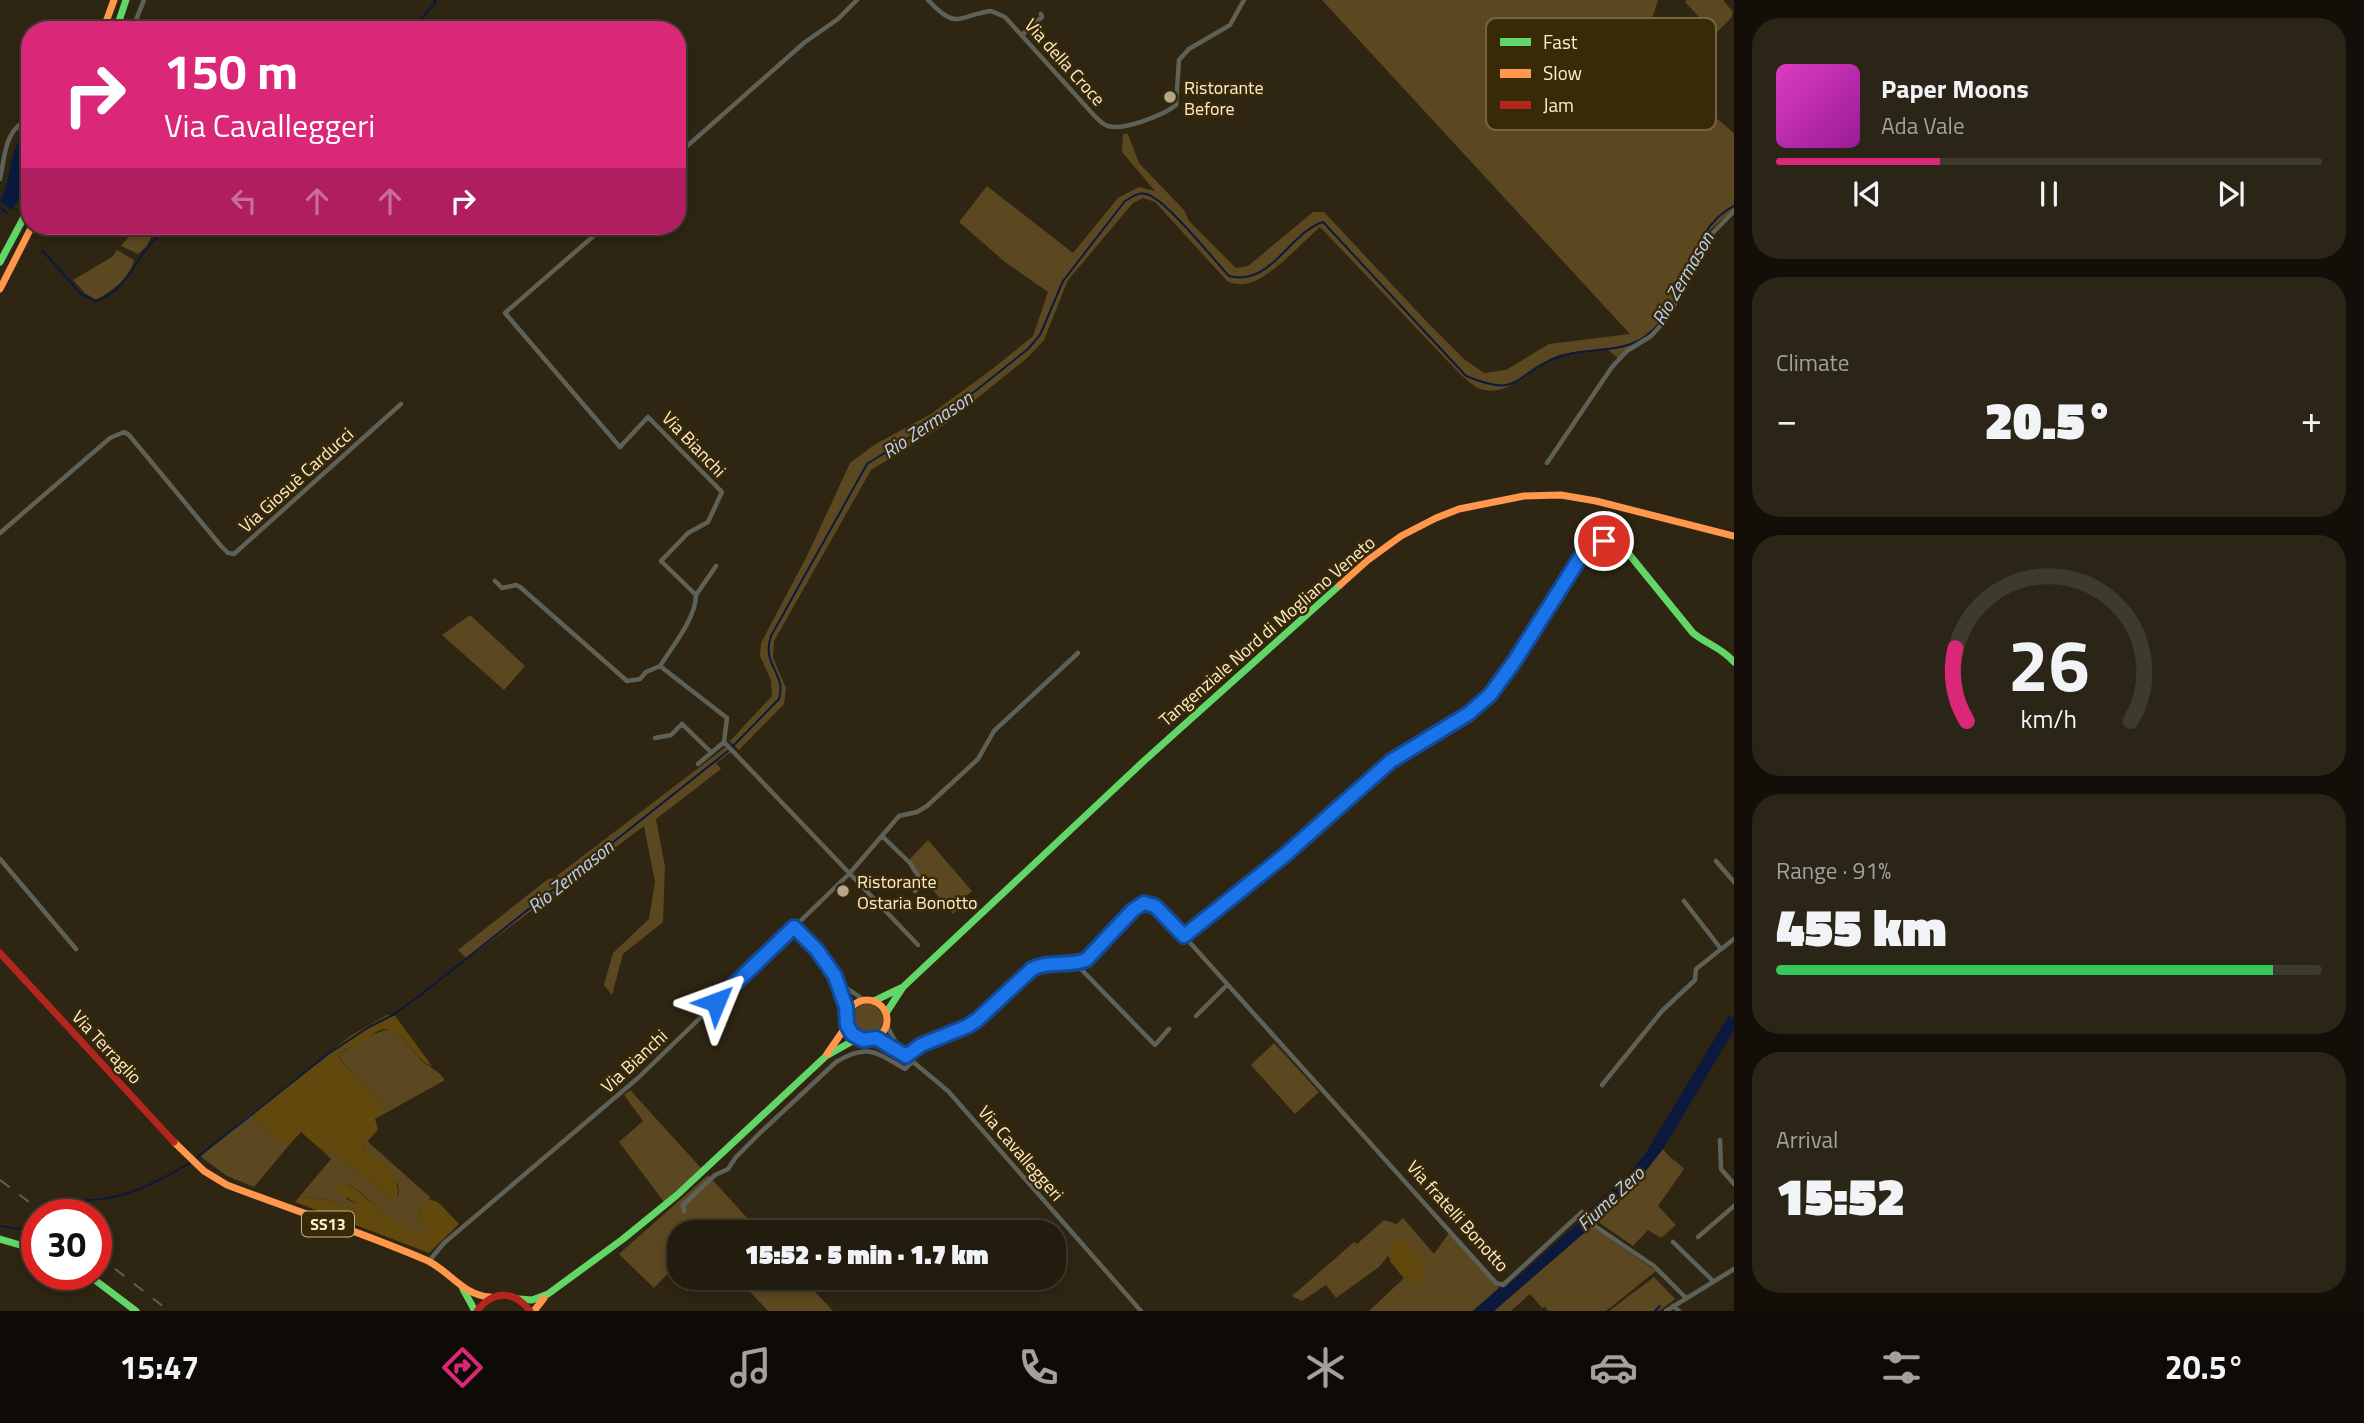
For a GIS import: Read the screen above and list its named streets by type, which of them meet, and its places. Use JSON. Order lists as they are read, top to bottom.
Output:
{
  "streets": {
    "main road": [
      "Tangenziale Nord di Mogliano Veneto",
      "Via Terraglio",
      "Via fratelli Bonotto",
      "SS13"
    ],
    "street": [
      "Via della Croce",
      "Via Bianchi",
      "Via Giosuè Carducci",
      "Via Cavalleggeri"
    ]
  },
  "crossings": [
    ["Via Bianchi", "Via Terraglio"],
    ["Via Bianchi", "SS13"],
    ["Via Terraglio", "SS13"]
  ],
  "water": ["Rio Zermason", "Fiume Zero"],
  "places": ["Ristorante Before", "Ristorante Ostaria Bonotto"],
  "legend": ["Fast", "Slow", "Jam"],
  "page": {
    "turn": ["150 m", "Via Cavalleggeri"],
    "song": ["Paper Moons", "Ada Vale"],
    "tile": [
      "Climate",
      ["Range · 91%", "455 km"],
      ["Arrival", "15:52"]
    ],
    "heat": ["−", "20.5°", "+"],
    "limit": "30",
    "trip": "15:52 · 5 min · 1.7 km",
    "tabs": ["15:47", "20.5°"],
    "gauge": ["26", "km/h"]
  }
}
